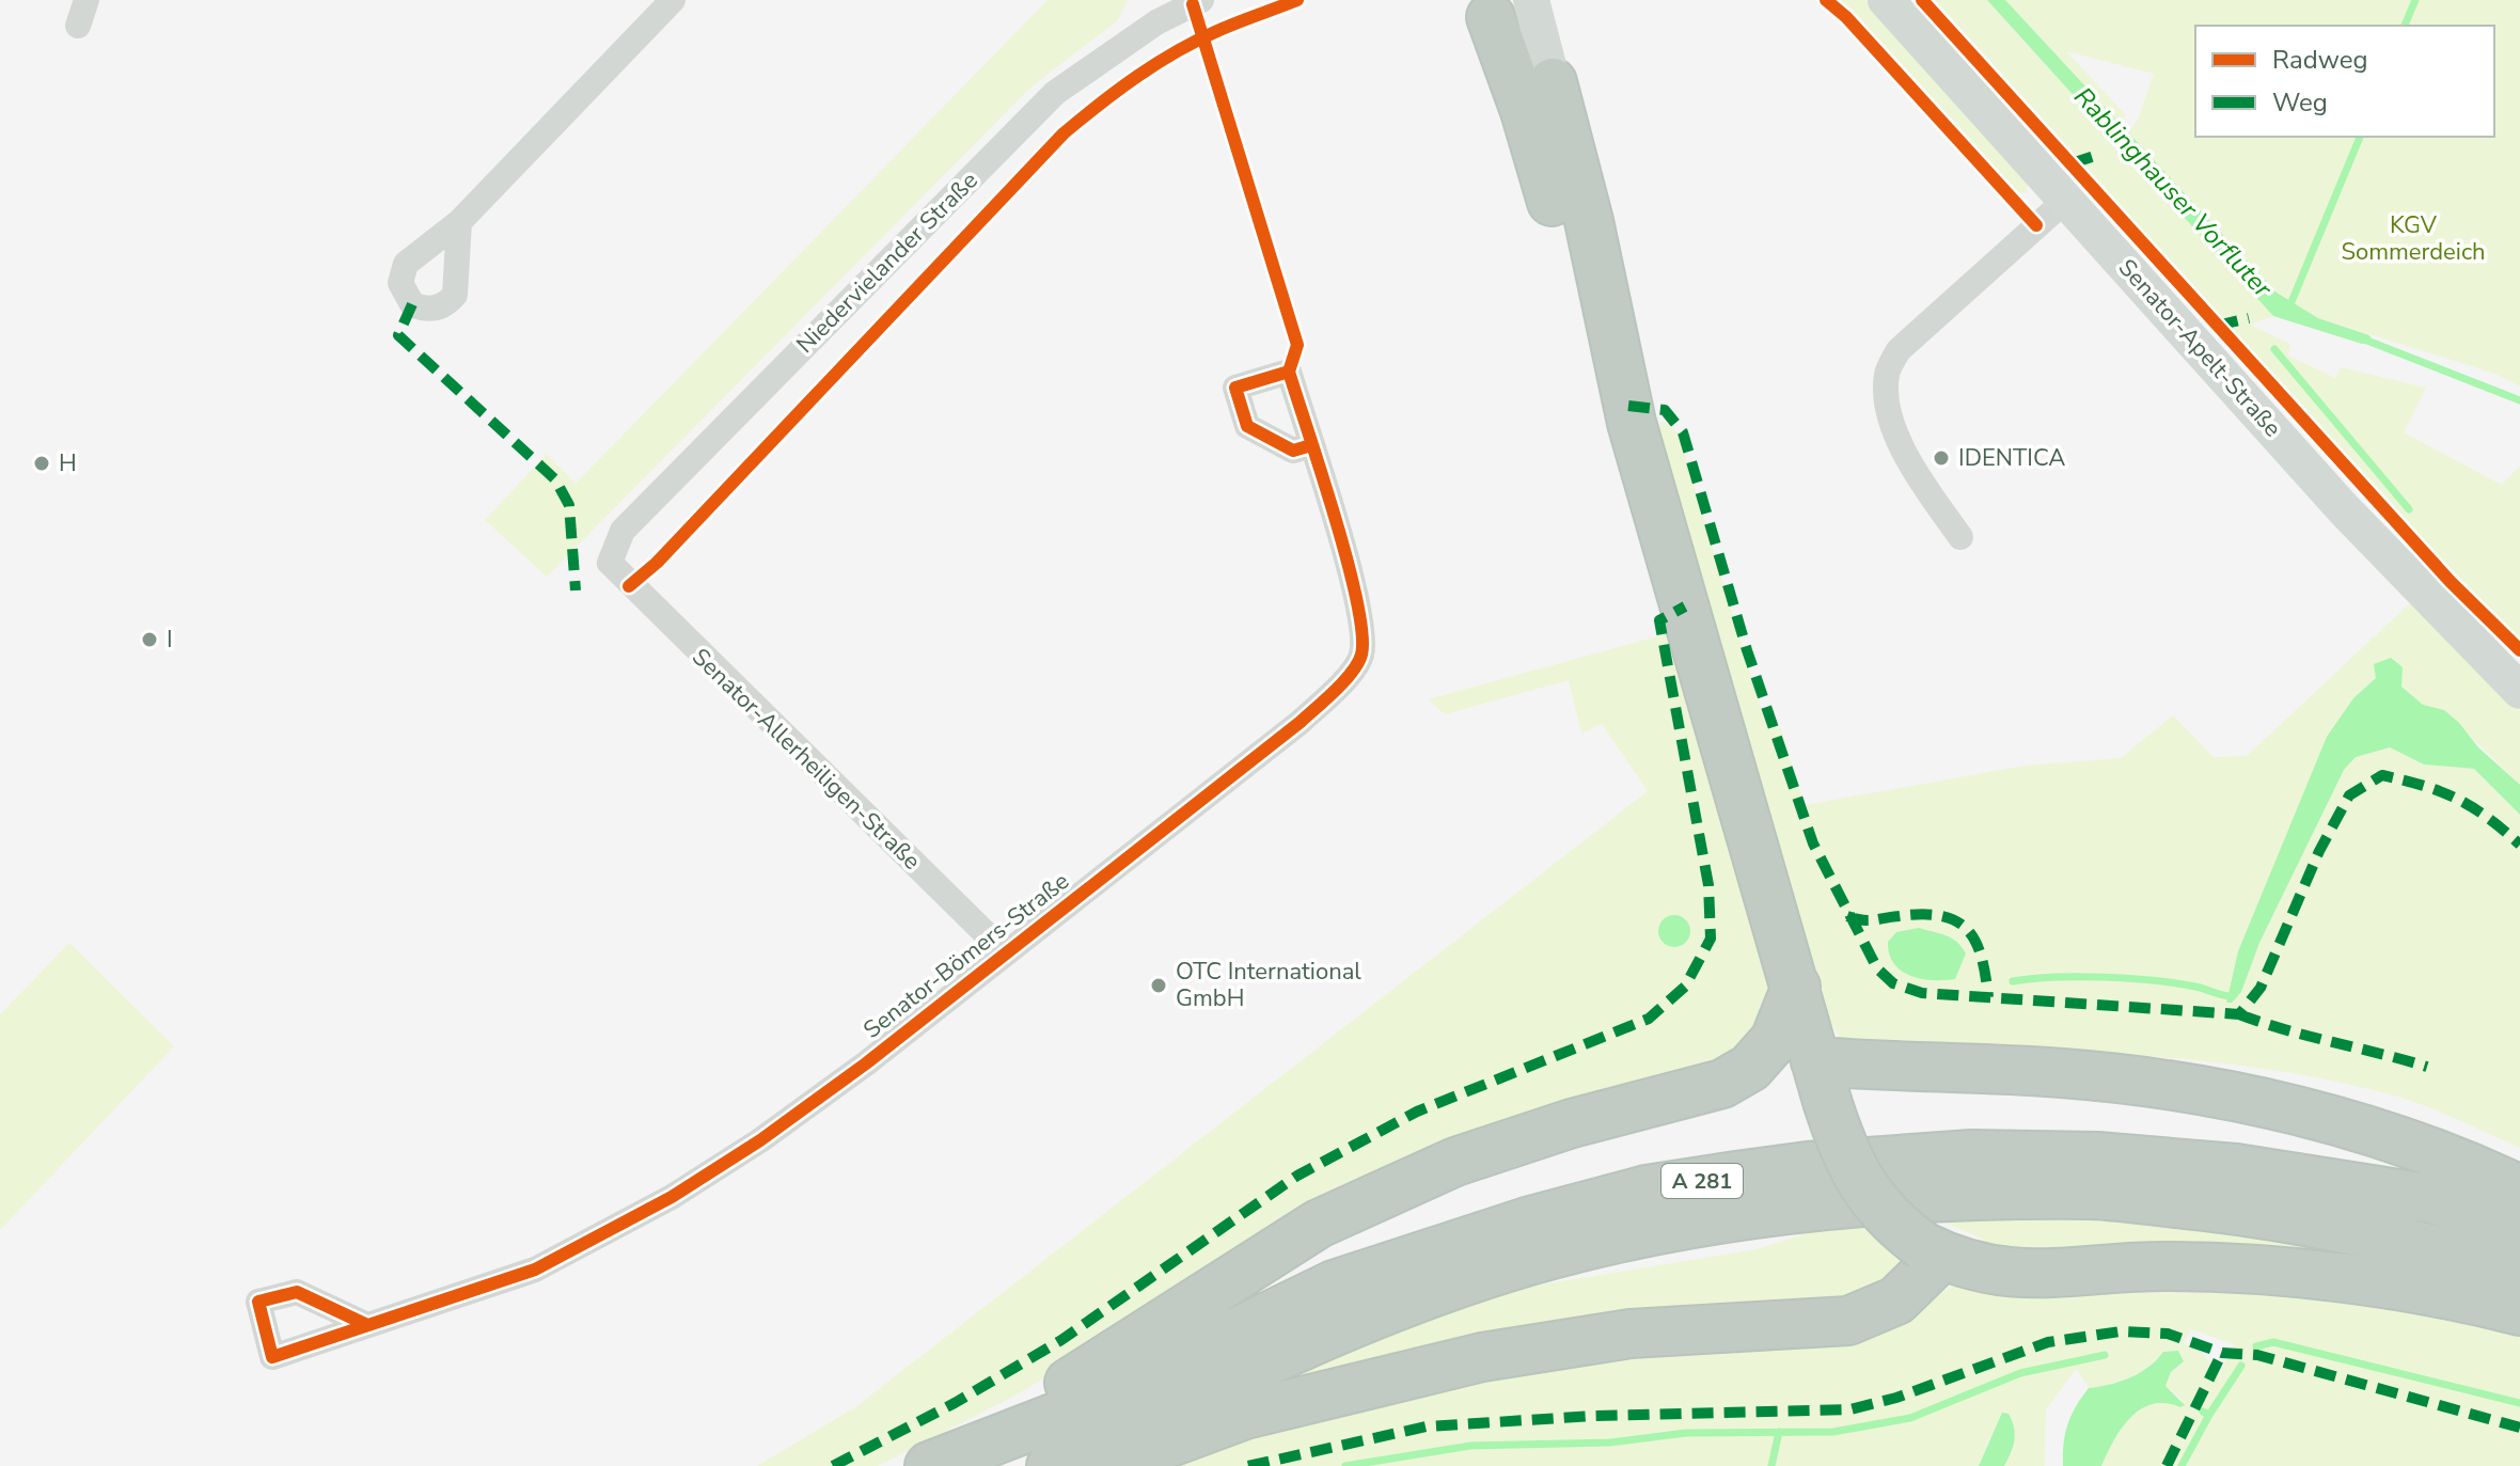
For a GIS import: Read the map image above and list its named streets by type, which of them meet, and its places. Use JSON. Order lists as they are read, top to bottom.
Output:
{
  "streets": {
    "highway": ["A 281"],
    "street": [
      "Niedervielander Straße",
      "Senator-Apelt-Straße",
      "Senator-Allerheiligen-Straße",
      "Senator-Bömers-Straße"
    ]
  },
  "crossings": [
    ["Niedervielander Straße", "Senator-Allerheiligen-Straße"],
    ["Senator-Allerheiligen-Straße", "Senator-Bömers-Straße"]
  ],
  "water": ["Rablinghauser Vorfluter"],
  "parks": ["KGV Sommerdeich"],
  "places": [
    "IDENTICA",
    "H",
    "I",
    "OTC International GmbH"
  ],
  "legend": ["Radweg", "Weg"]
}
